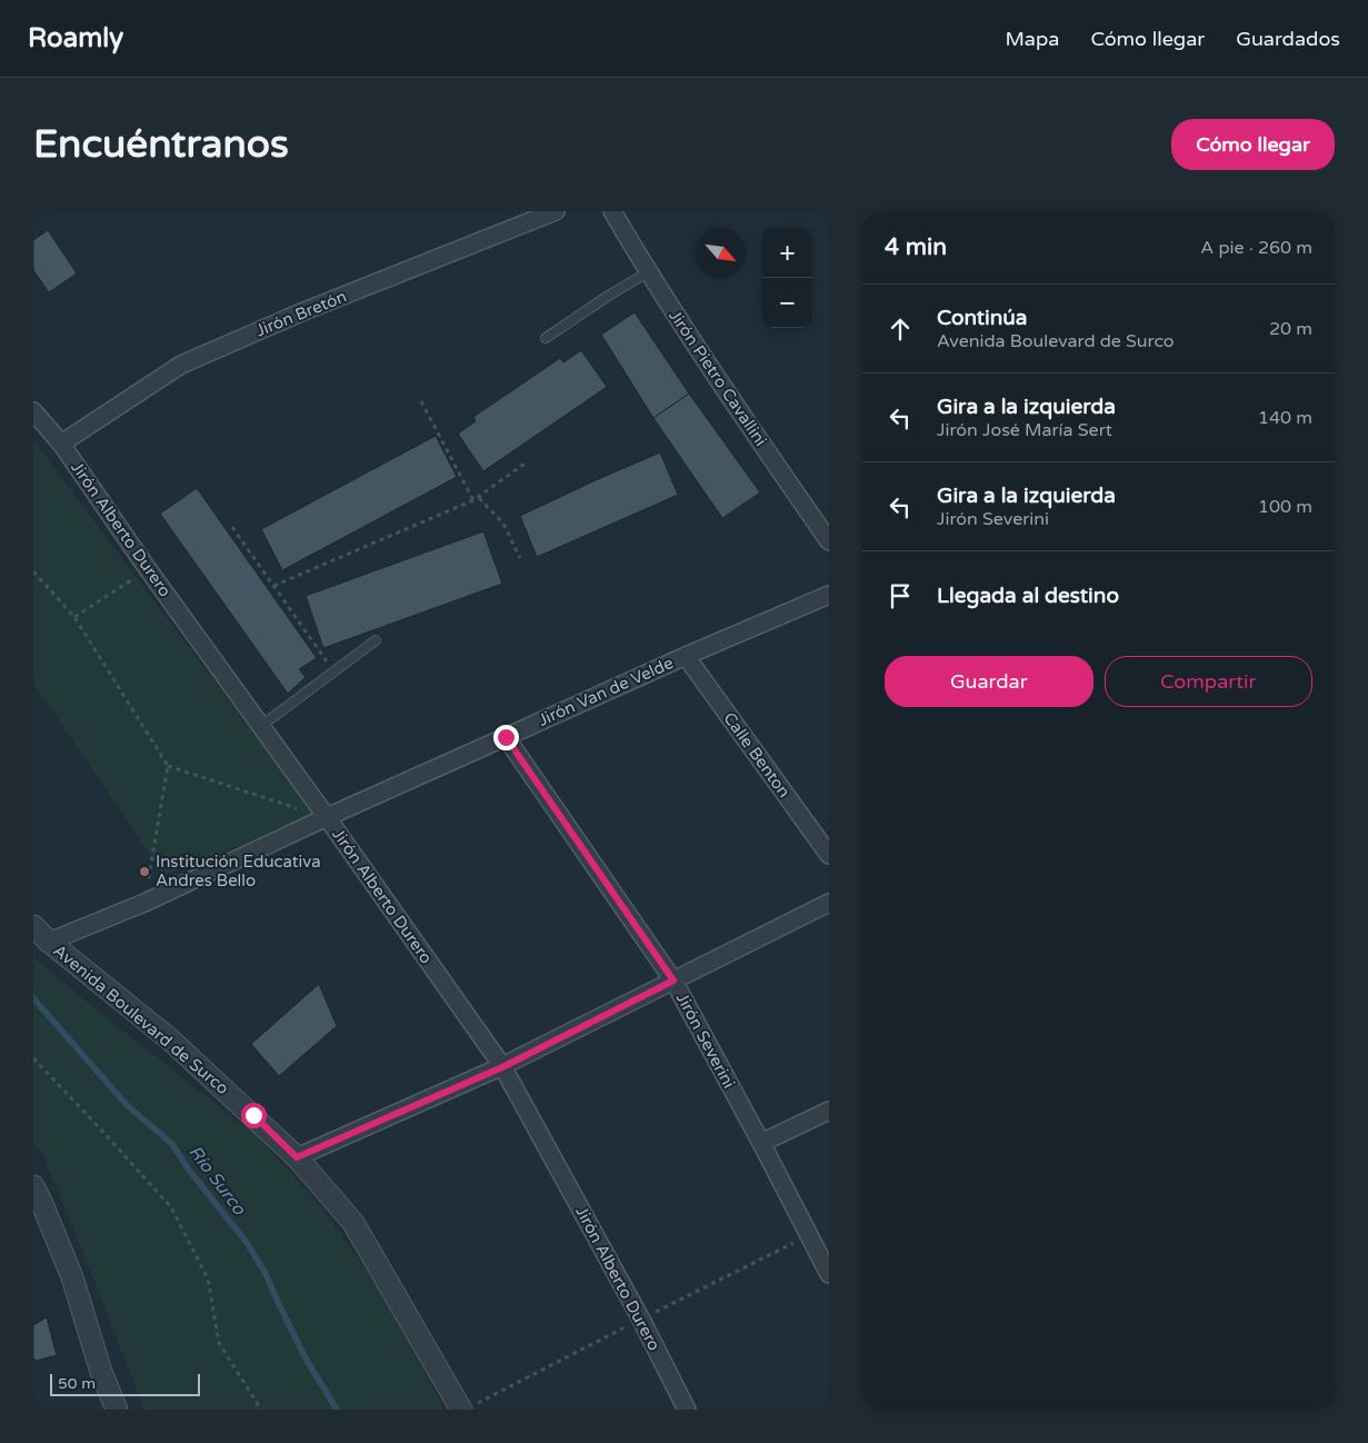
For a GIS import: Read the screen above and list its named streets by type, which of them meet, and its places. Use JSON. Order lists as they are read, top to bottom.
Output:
{
  "streets": {
    "street": [
      "Jirón Bretón",
      "Jirón Pietro Cavallini",
      "Jirón Alberto Durero",
      "Jirón Van de Velde",
      "Calle Benton",
      "Avenida Boulevard de Surco",
      "Jirón Severini"
    ]
  },
  "crossings": [
    ["Jirón Bretón", "Jirón Alberto Durero"],
    ["Jirón Alberto Durero", "Jirón Van de Velde"],
    ["Jirón Van de Velde", "Calle Benton"],
    ["Jirón Van de Velde", "Avenida Boulevard de Surco"],
    ["Jirón Van de Velde", "Jirón Severini"]
  ],
  "water": ["Río Surco"],
  "places": ["Institución Educativa Andres Bello"],
  "scale_bar": "50 m",
  "north": "bottom right",
  "page": {
    "header": "Roamly",
    "nav": ["Mapa", "Cómo llegar", "Guardados"],
    "buttons": [
      "Cómo llegar",
      ["Guardar", "Compartir"]
    ],
    "title": "Encuéntranos",
    "heading": ["4 min", "A pie · 260 m"],
    "map_buttons": ["+", "−"],
    "list": [
      ["Continúa", "Avenida Boulevard de Surco", "20 m"],
      ["Gira a la izquierda", "Jirón José María Sert", "140 m"],
      ["Gira a la izquierda", "Jirón Severini", "100 m"],
      "Llegada al destino"
    ],
    "scale": "50 m"
  }
}
